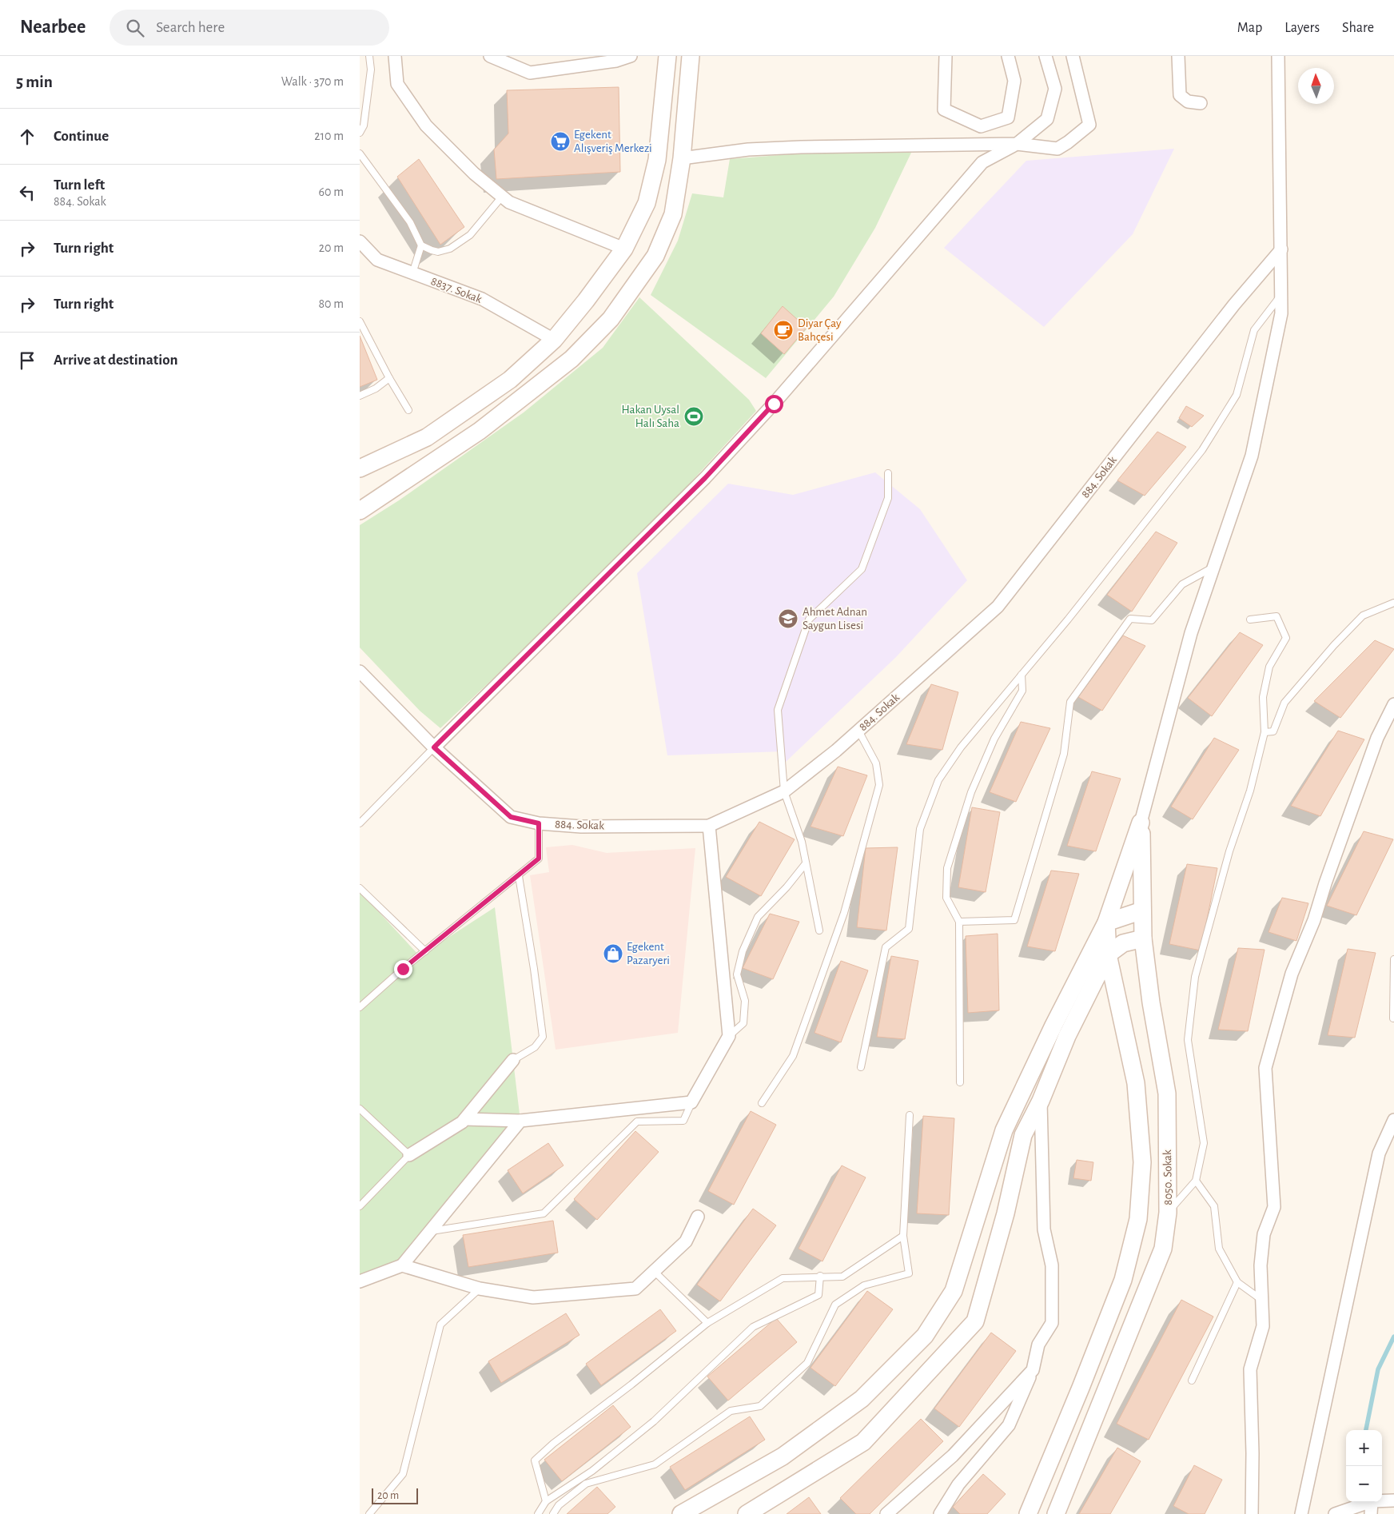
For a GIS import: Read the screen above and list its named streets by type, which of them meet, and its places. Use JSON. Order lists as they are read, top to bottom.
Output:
{
  "streets": {
    "street": ["8837. Sokak", "884. Sokak", "8050. Sokak"]
  },
  "places": {
    "supermarket": ["Egekent Alışveriş Merkezi"],
    "cafe": ["Diyar Çay Bahçesi"],
    "sports": ["Hakan Uysal Halı Saha"],
    "school or university": ["Ahmet Adnan Saygun Lisesi"],
    "shop": ["Egekent Pazaryeri"]
  },
  "scale_bar": "20 m",
  "north": "top",
  "page": {
    "header": "Nearbee",
    "search": "Search here",
    "nav": ["Map", "Layers", "Share"],
    "heading": ["5 min", "Walk · 370 m"],
    "list": [
      ["Continue", "210 m"],
      ["Turn left", "884. Sokak", "60 m"],
      ["Turn right", "20 m"],
      ["Turn right", "80 m"],
      "Arrive at destination"
    ],
    "map_buttons": ["+", "−"],
    "scale": "20 m"
  }
}
